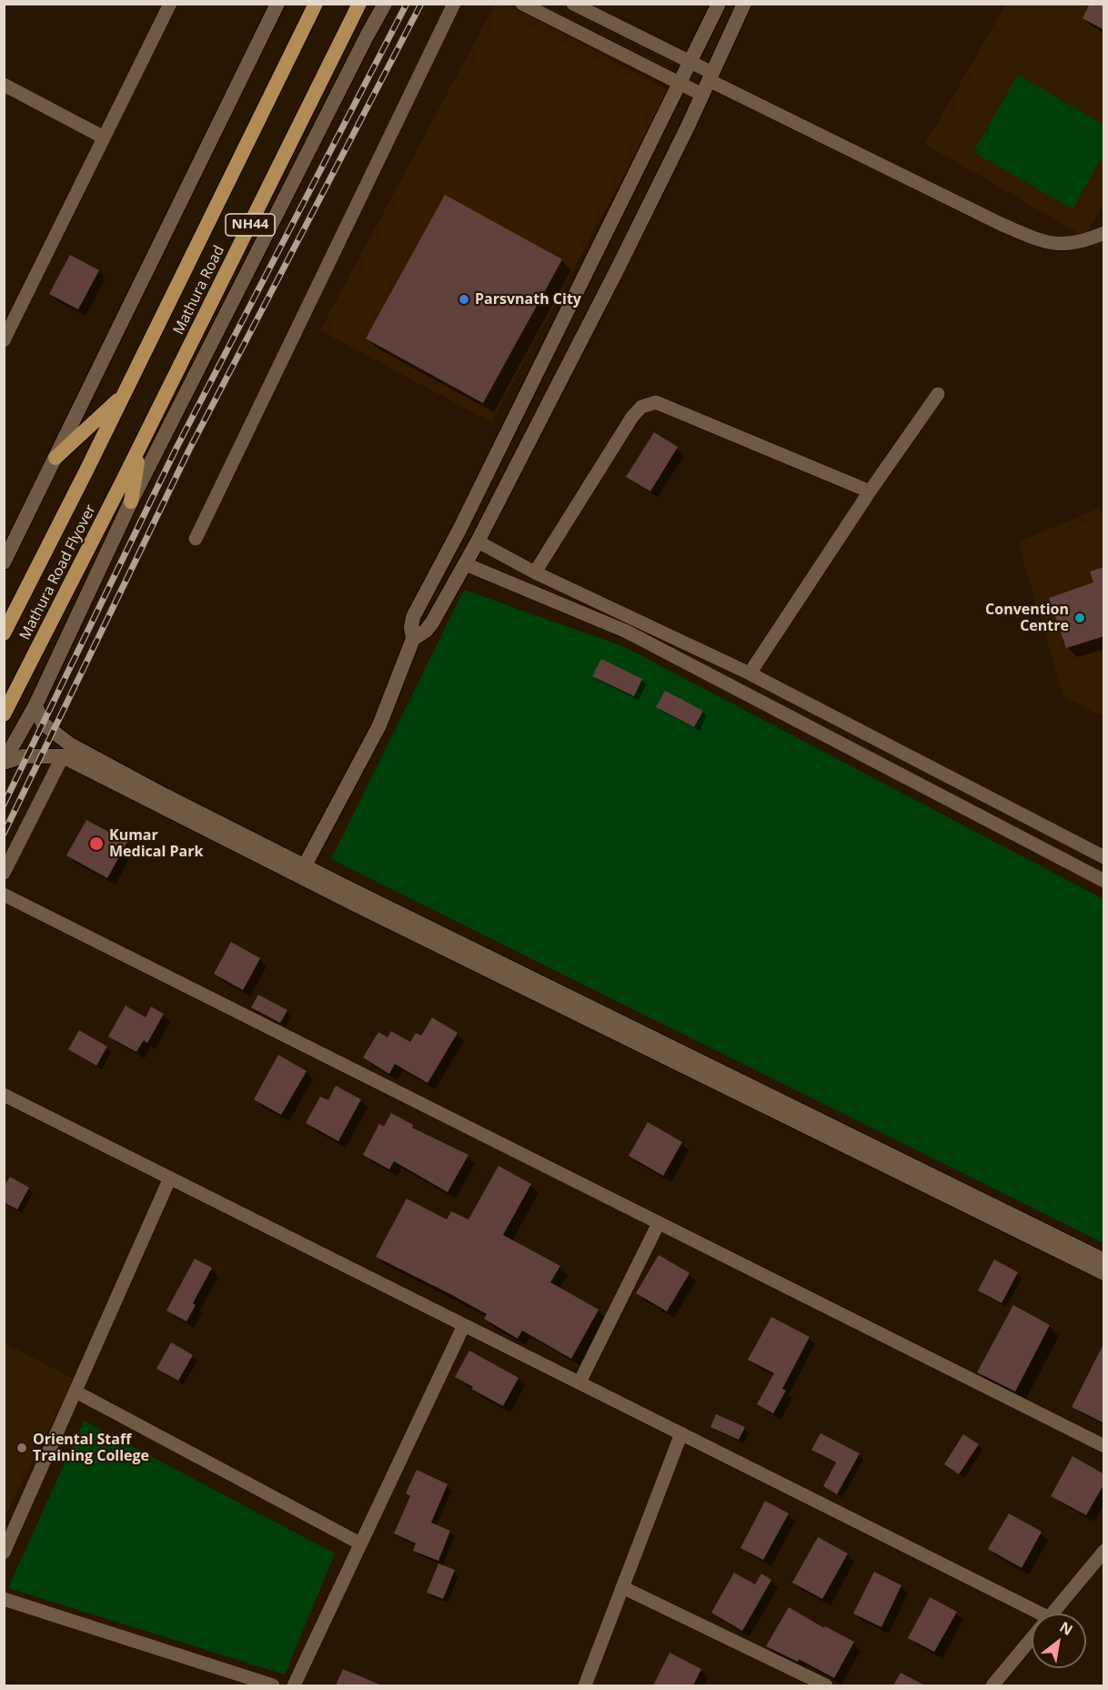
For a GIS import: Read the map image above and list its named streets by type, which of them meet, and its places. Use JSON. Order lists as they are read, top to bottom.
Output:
{
  "streets": {
    "highway": ["NH44", "Mathura Road", "Mathura Road Flyover"]
  },
  "crossings": [
    ["Mathura Road", "Mathura Road Flyover"]
  ],
  "places": [
    "Parsvnath City",
    "Convention Centre",
    "Kumar Medical Park",
    "Oriental Staff Training College"
  ],
  "north": "top right"
}
